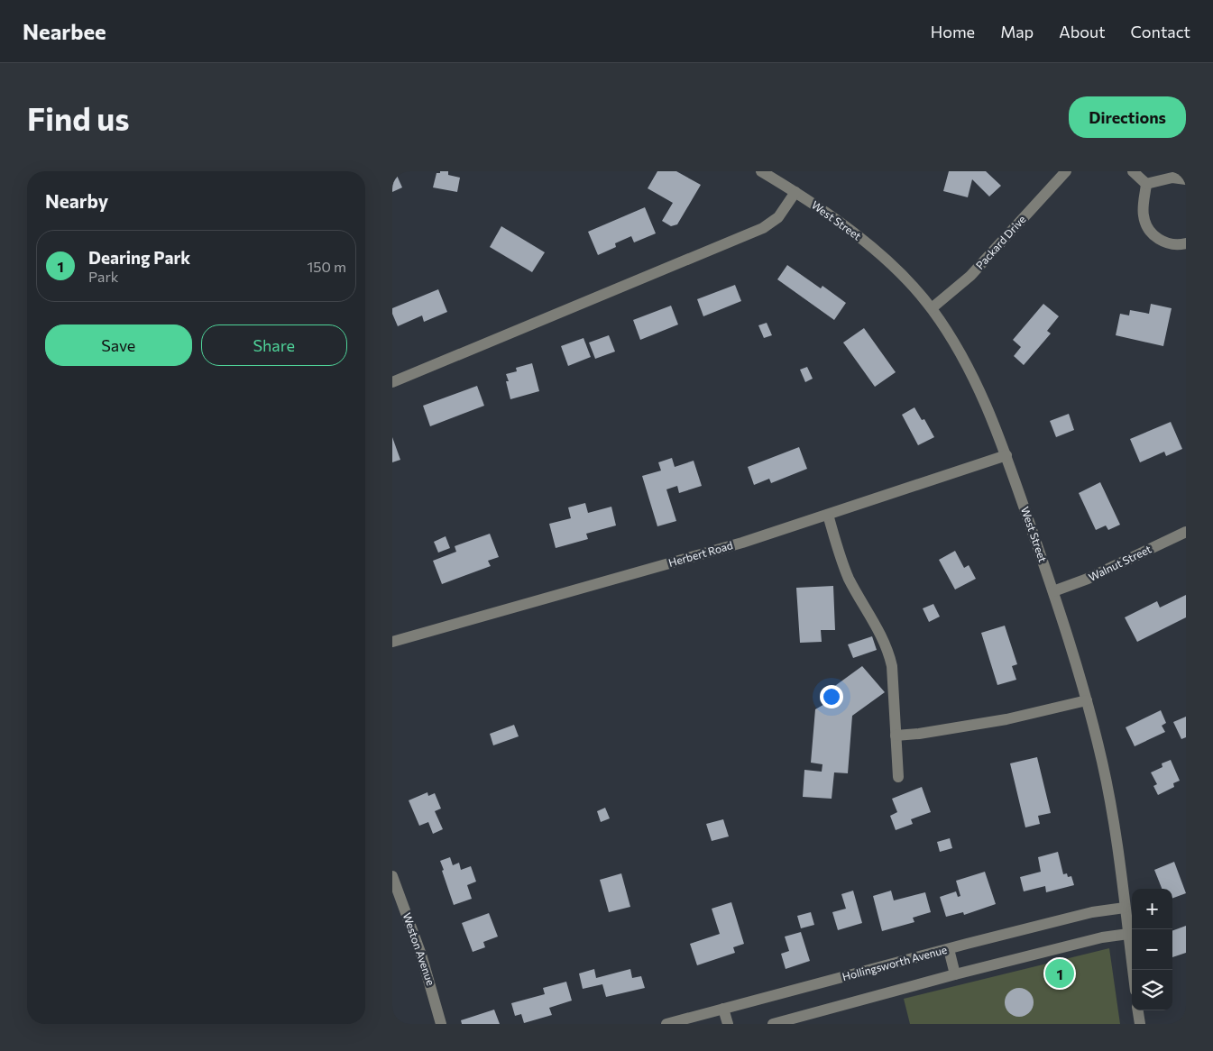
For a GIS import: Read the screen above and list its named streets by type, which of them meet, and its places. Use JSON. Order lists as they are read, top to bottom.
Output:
{
  "streets": {
    "street": [
      "West Street",
      "Packard Drive",
      "Herbert Road",
      "Walnut Street",
      "Weston Avenue",
      "Hollingsworth Avenue"
    ]
  },
  "crossings": [
    ["West Street", "Packard Drive"],
    ["West Street", "Herbert Road"],
    ["West Street", "Walnut Street"],
    ["West Street", "Hollingsworth Avenue"]
  ],
  "page": {
    "header": "Nearbee",
    "nav": [
      "Home",
      "Map",
      "About",
      "Contact"
    ],
    "buttons": [
      "Directions",
      ["Save", "Share"]
    ],
    "title": "Find us",
    "heading": "Nearby",
    "list": [
      {
        "mark": "1",
        "name": "Dearing Park",
        "note": "Park",
        "value": "150 m"
      }
    ],
    "map_buttons": ["+", "−"],
    "pins": "1"
  }
}
